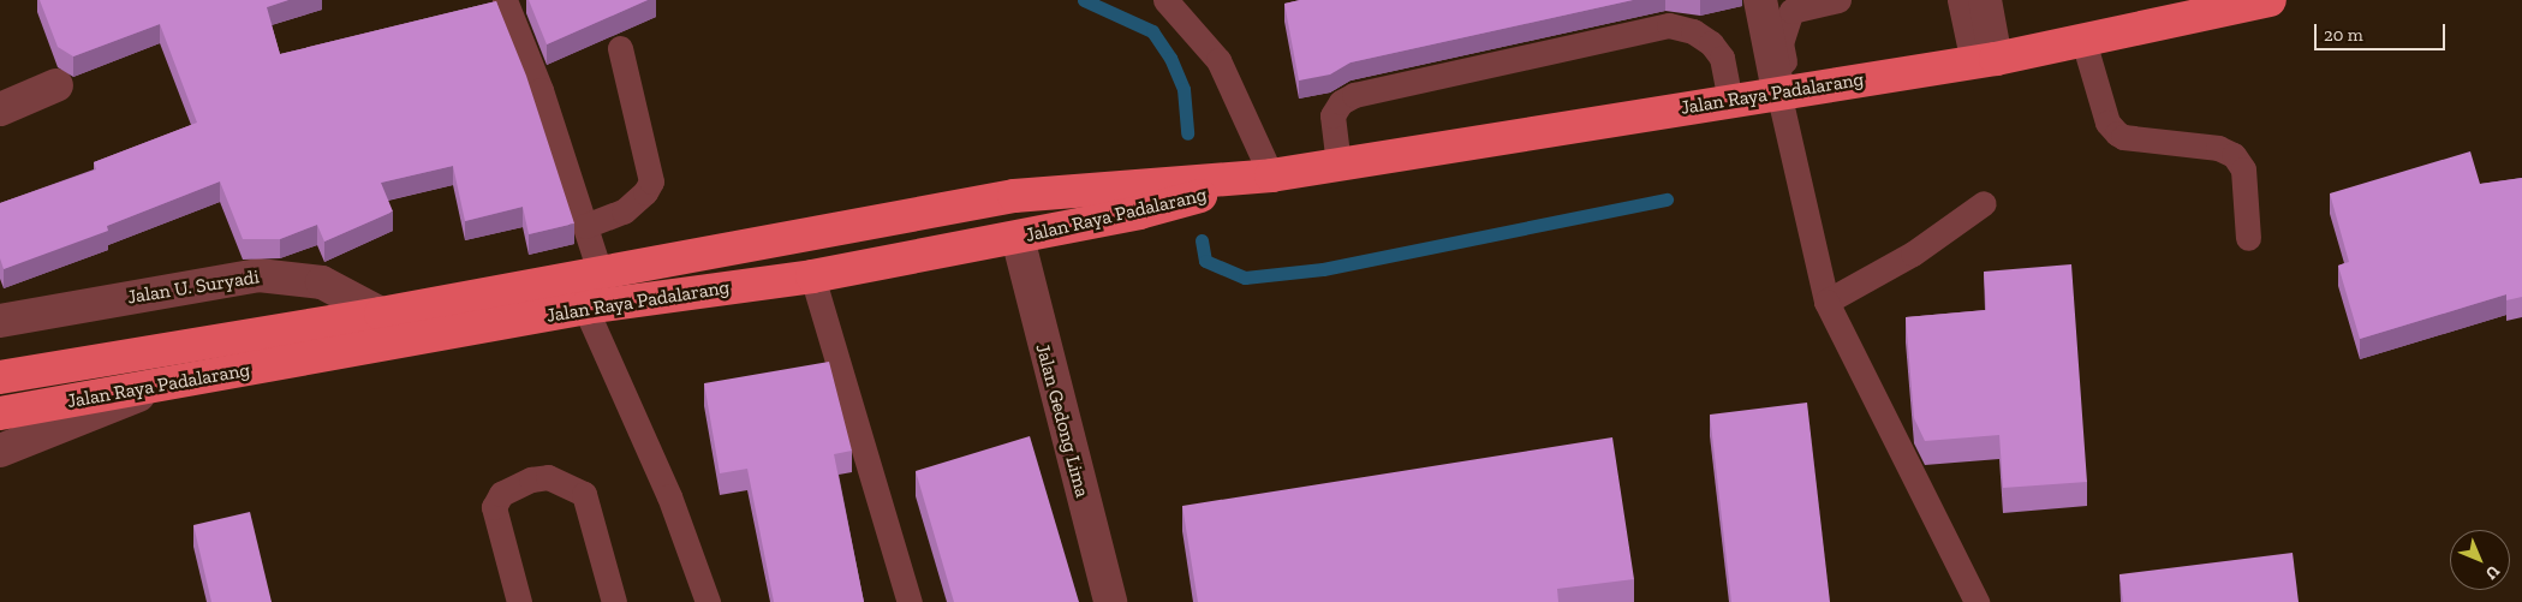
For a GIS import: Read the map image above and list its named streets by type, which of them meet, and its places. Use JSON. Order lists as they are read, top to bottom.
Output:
{
  "streets": {
    "highway": ["Jalan Raya Padalarang"],
    "street": ["Jalan U. Suryadi", "Jalan Gedong Lima"]
  },
  "crossings": [
    ["Jalan Raya Padalarang", "Jalan U. Suryadi"],
    ["Jalan Raya Padalarang", "Jalan Gedong Lima"]
  ],
  "scale_bar": "20 m",
  "north": "bottom right"
}
